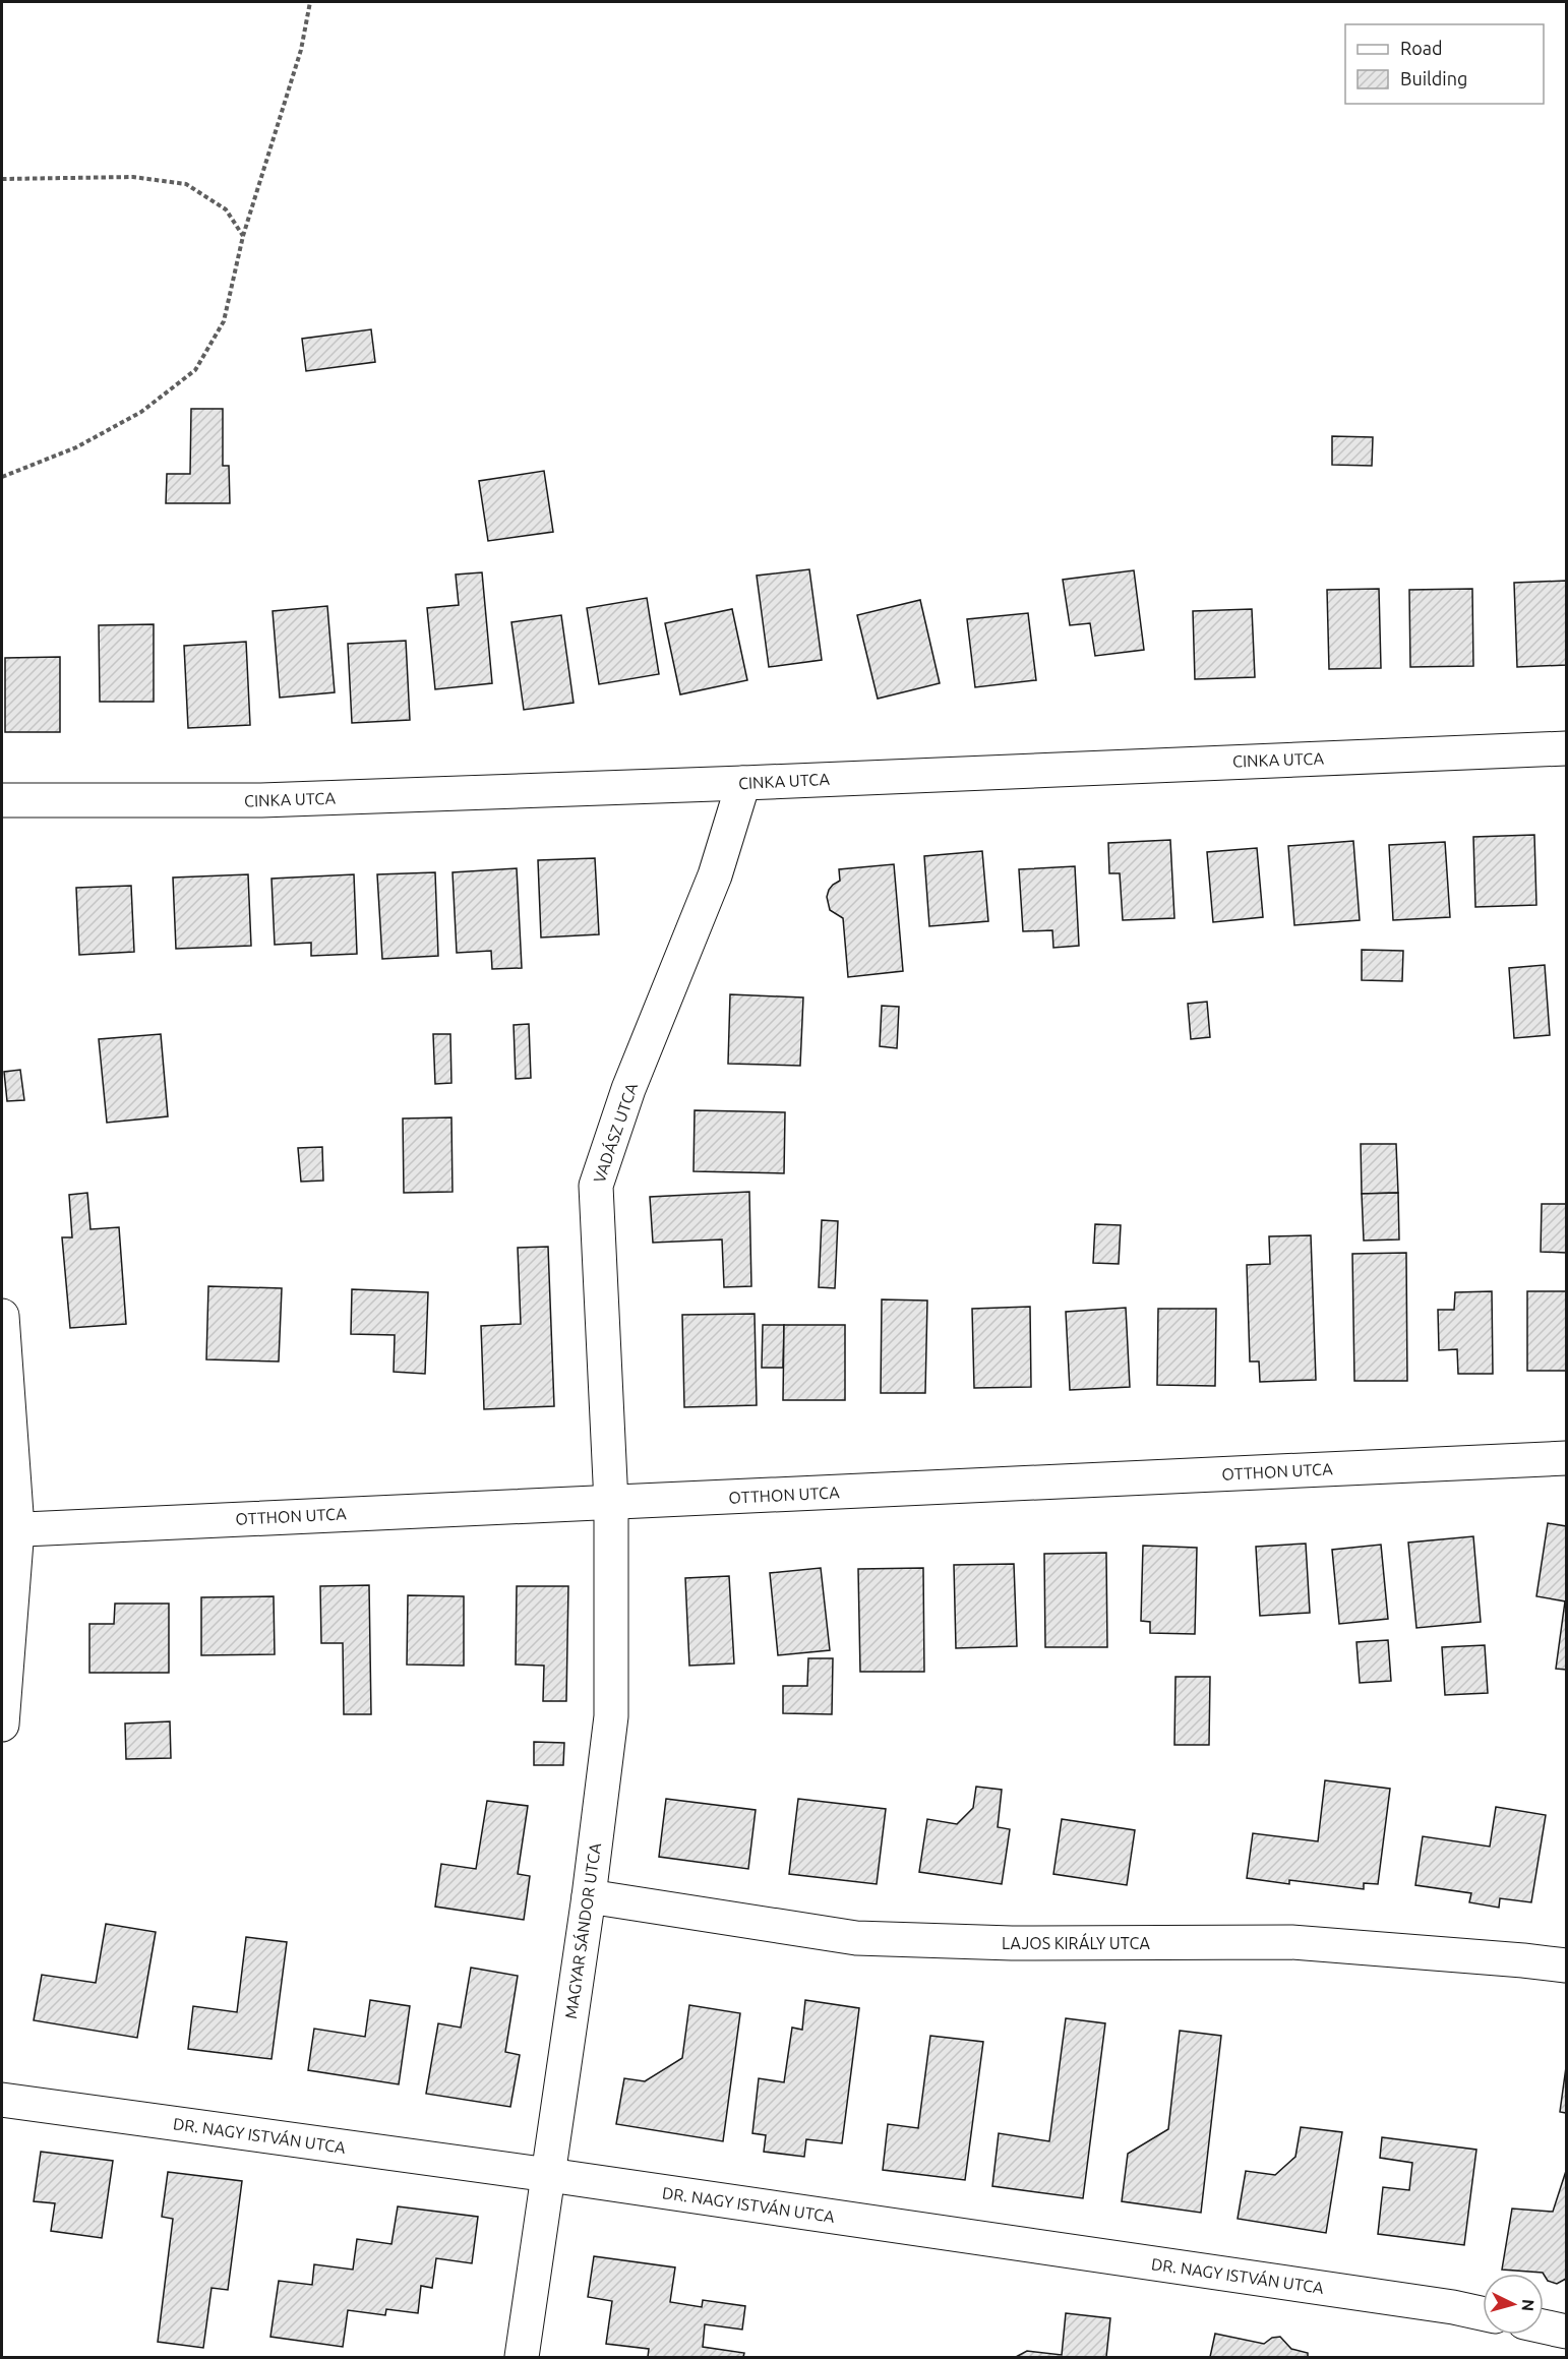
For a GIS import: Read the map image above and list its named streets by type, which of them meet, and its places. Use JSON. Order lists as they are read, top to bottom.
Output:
{
  "streets": {
    "street": [
      "CINKA UTCA",
      "VADÁSZ UTCA",
      "OTTHON UTCA",
      "MAGYAR SÁNDOR UTCA",
      "LAJOS KIRÁLY UTCA",
      "DR. NAGY ISTVÁN UTCA"
    ]
  },
  "crossings": [
    ["CINKA UTCA", "VADÁSZ UTCA"],
    ["VADÁSZ UTCA", "OTTHON UTCA"],
    ["VADÁSZ UTCA", "MAGYAR SÁNDOR UTCA"],
    ["OTTHON UTCA", "MAGYAR SÁNDOR UTCA"],
    ["MAGYAR SÁNDOR UTCA", "LAJOS KIRÁLY UTCA"],
    ["MAGYAR SÁNDOR UTCA", "DR. NAGY ISTVÁN UTCA"]
  ],
  "legend": ["Road", "Building"],
  "north": "right"
}
